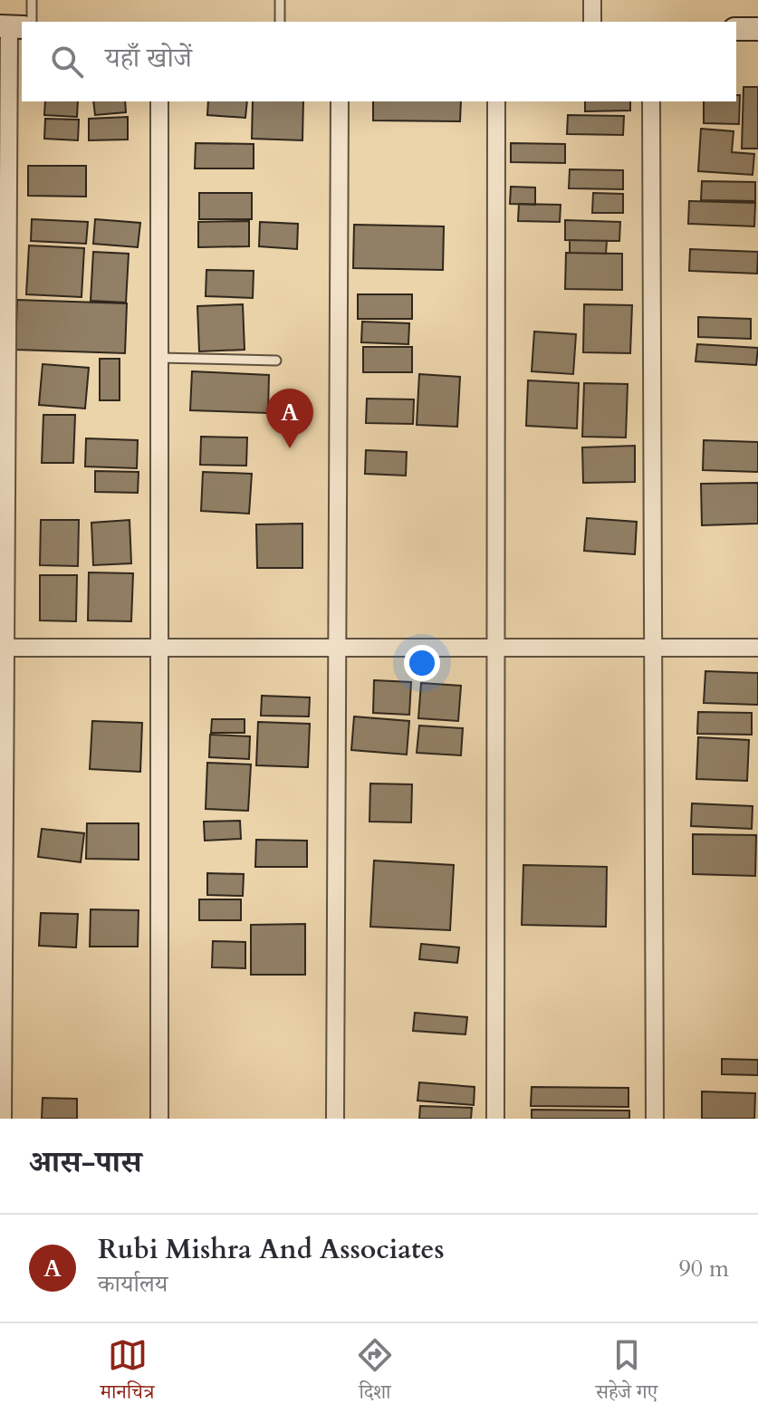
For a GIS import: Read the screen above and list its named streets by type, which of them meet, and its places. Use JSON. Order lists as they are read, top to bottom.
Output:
{
  "page": {
    "search": "यहाँ खोजें",
    "pins": "A",
    "heading": "आस-पास",
    "list": [
      {
        "mark": "A",
        "name": "Rubi Mishra And Associates",
        "note": "कार्यालय",
        "value": "90 m"
      }
    ],
    "nav": ["मानचित्र", "दिशा", "सहेजे गए"]
  }
}
